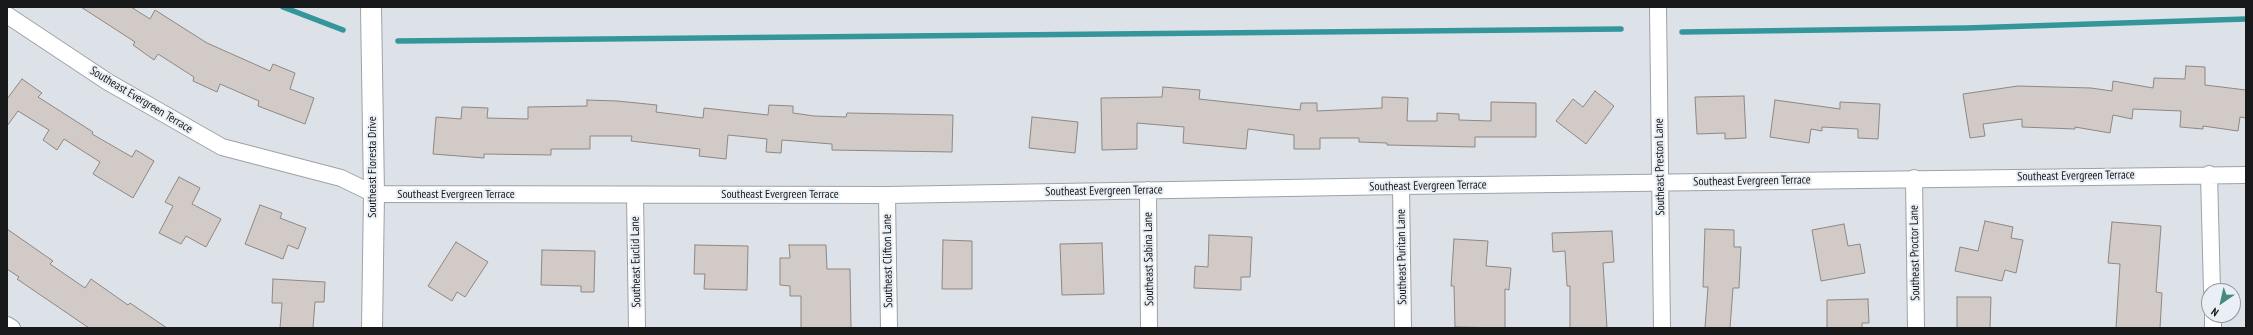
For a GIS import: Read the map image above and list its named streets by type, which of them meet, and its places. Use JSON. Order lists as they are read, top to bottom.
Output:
{
  "streets": {
    "street": [
      "Southeast Evergreen Terrace",
      "Southeast Floresta Drive",
      "Southeast Preston Lane",
      "Southeast Proctor Lane",
      "Southeast Puritan Lane",
      "Southeast Sabina Lane",
      "Southeast Clifton Lane",
      "Southeast Euclid Lane"
    ]
  },
  "crossings": [
    ["Southeast Evergreen Terrace", "Southeast Floresta Drive"],
    ["Southeast Evergreen Terrace", "Southeast Preston Lane"],
    ["Southeast Evergreen Terrace", "Southeast Proctor Lane"],
    ["Southeast Evergreen Terrace", "Southeast Puritan Lane"],
    ["Southeast Evergreen Terrace", "Southeast Sabina Lane"],
    ["Southeast Evergreen Terrace", "Southeast Clifton Lane"],
    ["Southeast Evergreen Terrace", "Southeast Euclid Lane"]
  ],
  "north": "bottom left"
}
